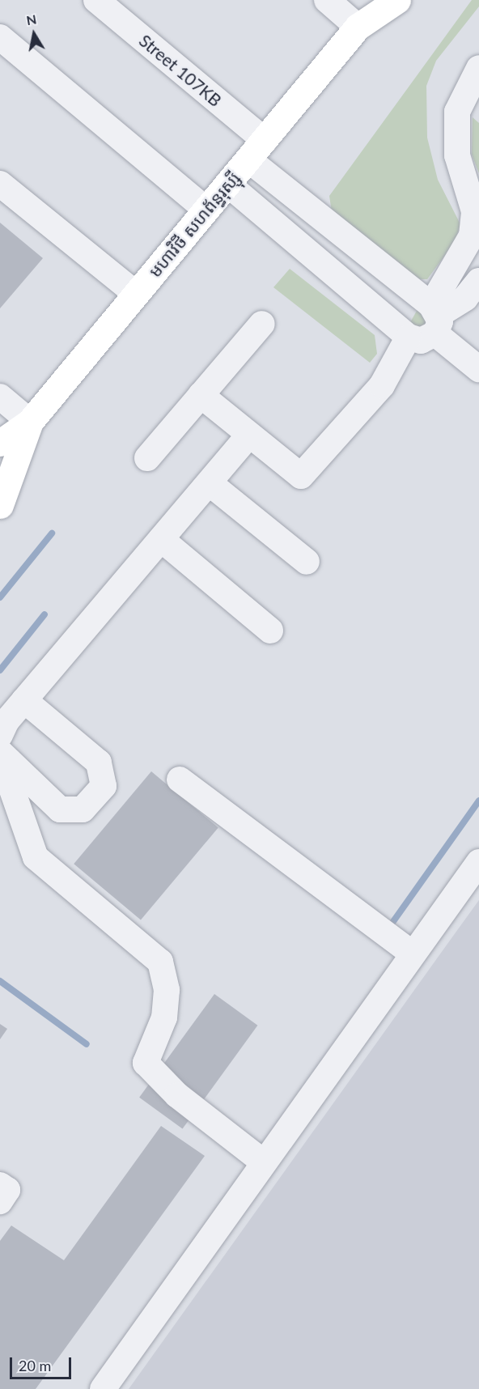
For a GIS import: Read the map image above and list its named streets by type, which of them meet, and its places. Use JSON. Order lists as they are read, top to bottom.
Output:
{
  "streets": {
    "highway": ["មហាវិថី សហព័ន្ធរុស្ស៊ី"],
    "street": ["Street 107KB"]
  },
  "crossings": [
    ["Street 107KB", "មហាវិថី សហព័ន្ធរុស្ស៊ី"]
  ],
  "scale_bar": "20 m",
  "north": "top"
}
